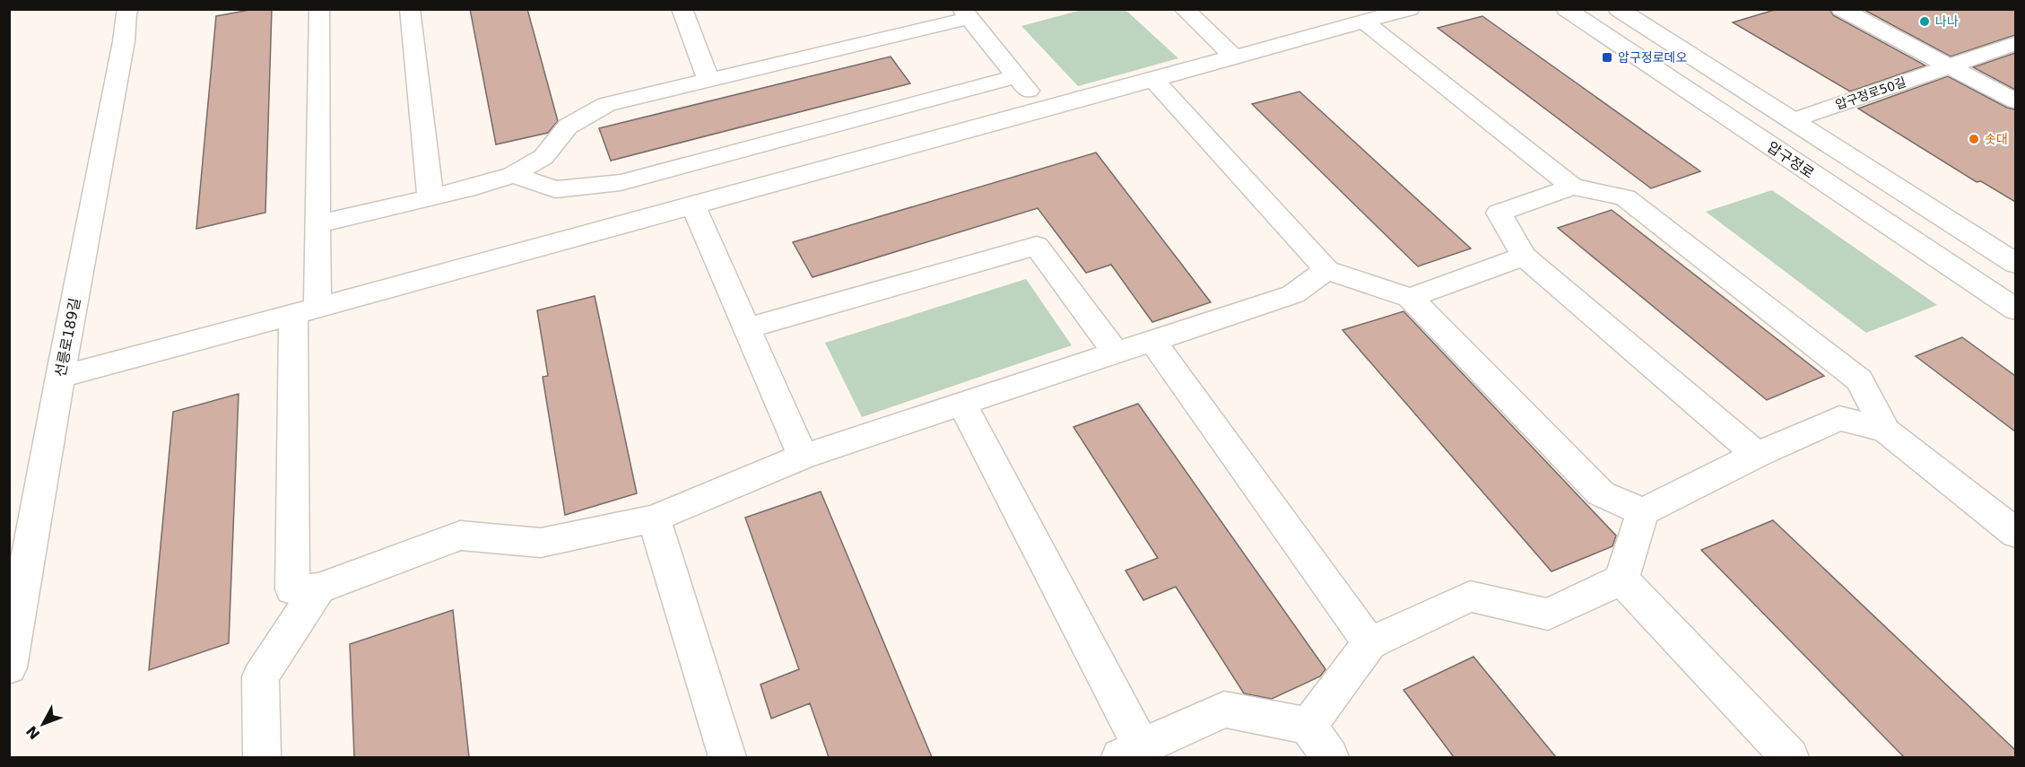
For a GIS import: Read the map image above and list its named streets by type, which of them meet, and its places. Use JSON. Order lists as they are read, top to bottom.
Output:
{
  "streets": {
    "street": ["압구정로50길", "압구정로", "선릉로189길"]
  },
  "places": {
    "other": ["나나", "솟대"],
    "transit": ["압구정로데오"]
  },
  "north": "bottom left"
}
